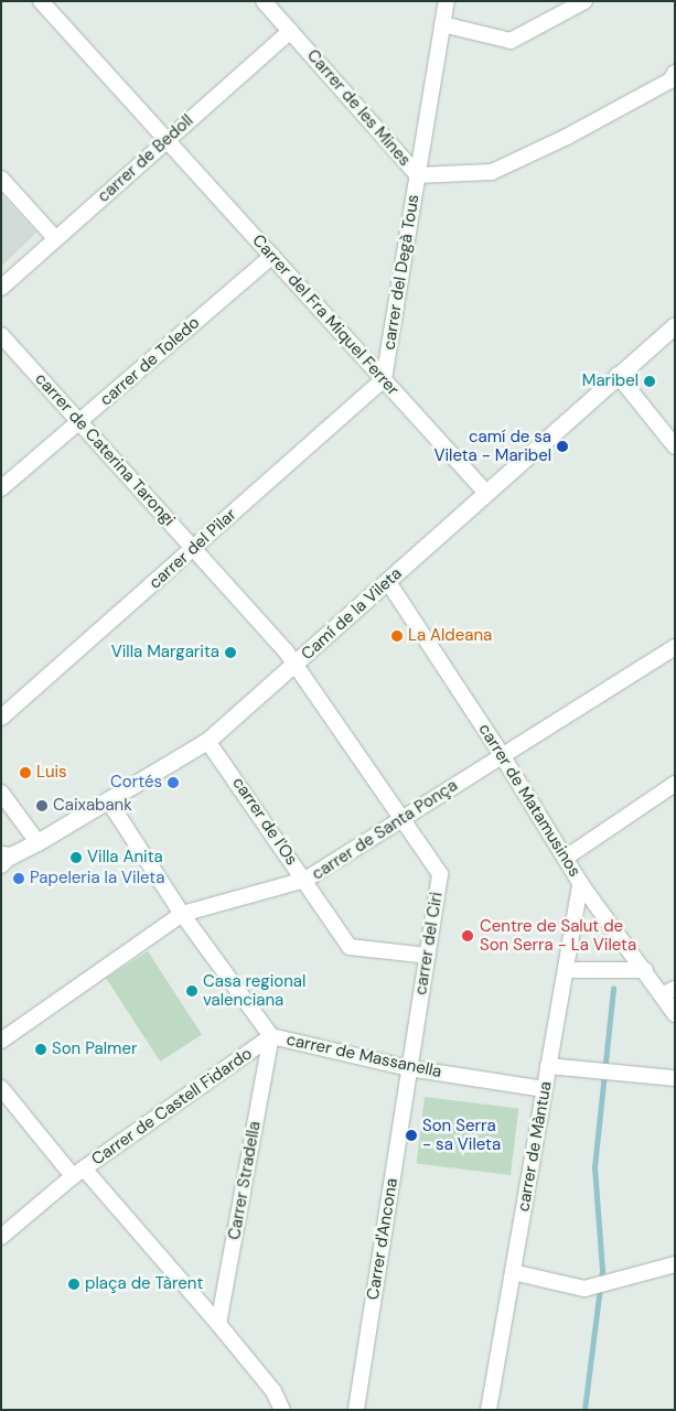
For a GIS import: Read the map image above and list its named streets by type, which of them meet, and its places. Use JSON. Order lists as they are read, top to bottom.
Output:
{
  "streets": {
    "street": [
      "Carrer de les Mines",
      "carrer de Bedoll",
      "carrer del Degà Tous",
      "Carrer del Fra Miquel Ferrer",
      "carrer de Toledo",
      "carrer de Caterina Tarongi",
      "carrer del Pilar",
      "Camí de la Vileta",
      "carrer de Matamusinos",
      "carrer de l'Os",
      "carrer de Santa Ponça",
      "carrer del Ciri",
      "carrer de Massanella",
      "Carrer de Castell Fidardo",
      "carrer de Màntua",
      "Carrer Stradella",
      "Carrer d'Ancona"
    ]
  },
  "crossings": [
    ["Carrer de les Mines", "carrer de Bedoll"],
    ["Carrer de les Mines", "carrer del Degà Tous"],
    ["carrer de Bedoll", "Carrer del Fra Miquel Ferrer"],
    ["carrer del Degà Tous", "Carrer del Fra Miquel Ferrer"],
    ["carrer del Degà Tous", "carrer del Pilar"],
    ["Carrer del Fra Miquel Ferrer", "carrer de Toledo"],
    ["Carrer del Fra Miquel Ferrer", "carrer del Pilar"],
    ["Carrer del Fra Miquel Ferrer", "Camí de la Vileta"],
    ["carrer de Toledo", "carrer de Caterina Tarongi"],
    ["carrer de Caterina Tarongi", "carrer del Pilar"],
    ["carrer de Caterina Tarongi", "Camí de la Vileta"],
    ["carrer de Caterina Tarongi", "carrer del Ciri"],
    ["Camí de la Vileta", "carrer de Matamusinos"],
    ["Camí de la Vileta", "carrer de l'Os"],
    ["Camí de la Vileta", "carrer del Ciri"],
    ["Camí de la Vileta", "carrer de Massanella"],
    ["carrer de Matamusinos", "carrer de Santa Ponça"],
    ["carrer de Matamusinos", "carrer de Màntua"],
    ["carrer de l'Os", "carrer de Santa Ponça"],
    ["carrer de l'Os", "carrer del Ciri"],
    ["carrer de Santa Ponça", "carrer del Ciri"],
    ["carrer de Santa Ponça", "carrer de Massanella"],
    ["carrer del Ciri", "carrer de Massanella"],
    ["carrer del Ciri", "Carrer d'Ancona"],
    ["carrer de Massanella", "Carrer de Castell Fidardo"],
    ["carrer de Massanella", "carrer de Màntua"],
    ["carrer de Massanella", "Carrer Stradella"],
    ["carrer de Massanella", "Carrer d'Ancona"],
    ["Carrer de Castell Fidardo", "Carrer Stradella"]
  ],
  "places": [
    "Maribel",
    "camí de sa Vileta - Maribel",
    "La Aldeana",
    "Villa Margarita",
    "Luis",
    "Cortés",
    "Caixabank",
    "Villa Anita",
    "Papeleria la Vileta",
    "Centre de Salut de Son Serra - La Vileta",
    "Casa regional valenciana",
    "Son Palmer",
    "Son Serra - sa Vileta",
    "plaça de Tàrent"
  ]
}
